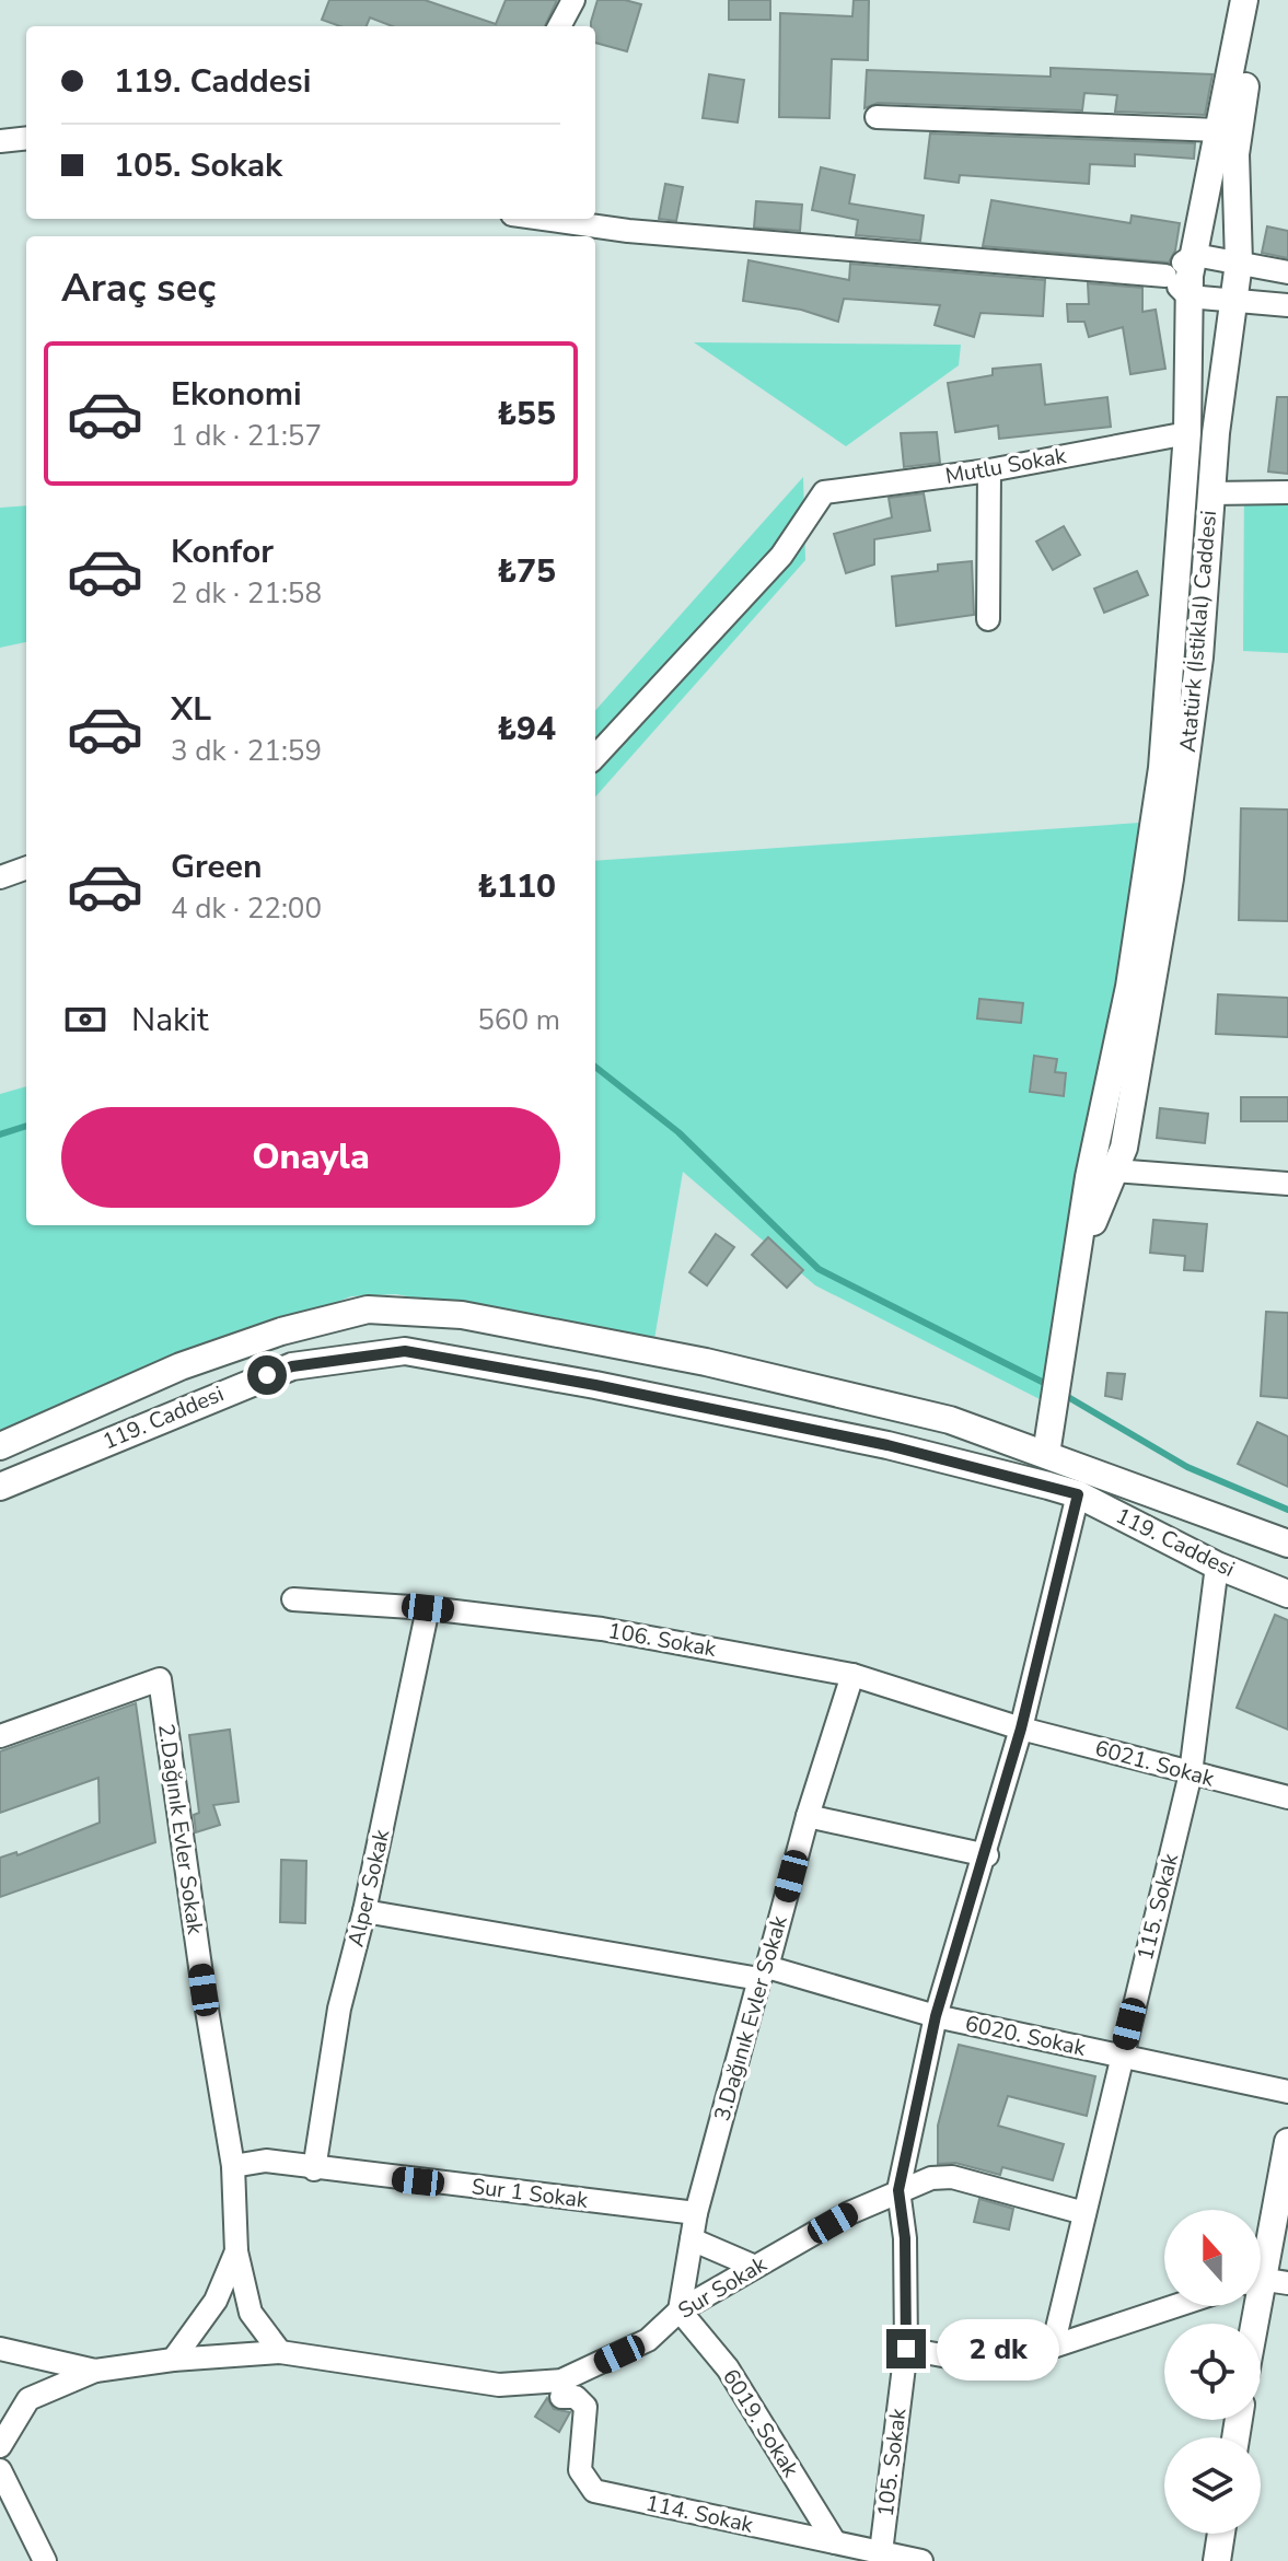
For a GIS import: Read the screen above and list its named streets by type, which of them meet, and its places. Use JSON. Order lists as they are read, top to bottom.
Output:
{
  "streets": {
    "street": [
      "Mutlu Sokak",
      "Atatürk (İstiklal) Caddesi",
      "119. Caddesi",
      "106. Sokak",
      "6021. Sokak",
      "2.Dağınık Evler Sokak",
      "Alper Sokak",
      "115. Sokak",
      "3.Dağınık Evler Sokak",
      "6020. Sokak",
      "Sur 1 Sokak",
      "Sur Sokak",
      "6019. Sokak",
      "105. Sokak",
      "114. Sokak"
    ]
  },
  "crossings": [
    ["Mutlu Sokak", "Atatürk (İstiklal) Caddesi"],
    ["Atatürk (İstiklal) Caddesi", "119. Caddesi"],
    ["119. Caddesi", "115. Sokak"],
    ["119. Caddesi", "105. Sokak"],
    ["106. Sokak", "6021. Sokak"],
    ["106. Sokak", "Alper Sokak"],
    ["106. Sokak", "3.Dağınık Evler Sokak"],
    ["106. Sokak", "105. Sokak"],
    ["6021. Sokak", "115. Sokak"],
    ["6021. Sokak", "105. Sokak"],
    ["2.Dağınık Evler Sokak", "Sur 1 Sokak"],
    ["2.Dağınık Evler Sokak", "Sur Sokak"],
    ["Alper Sokak", "6020. Sokak"],
    ["Alper Sokak", "Sur 1 Sokak"],
    ["115. Sokak", "6020. Sokak"],
    ["115. Sokak", "Sur Sokak"],
    ["3.Dağınık Evler Sokak", "6020. Sokak"],
    ["3.Dağınık Evler Sokak", "Sur 1 Sokak"],
    ["6020. Sokak", "105. Sokak"],
    ["Sur Sokak", "6019. Sokak"],
    ["Sur Sokak", "105. Sokak"],
    ["6019. Sokak", "114. Sokak"],
    ["105. Sokak", "114. Sokak"]
  ],
  "north": "top",
  "page": {
    "banner": ["119. Caddesi", "105. Sokak"],
    "heading": "Araç seç",
    "list": [
      {
        "name": "Ekonomi",
        "note": "1 dk · 21:57",
        "value": "₺55"
      },
      {
        "name": "Konfor",
        "note": "2 dk · 21:58",
        "value": "₺75"
      },
      {
        "name": "XL",
        "note": "3 dk · 21:59",
        "value": "₺94"
      },
      {
        "name": "Green",
        "note": "4 dk · 22:00",
        "value": "₺110"
      }
    ],
    "pay": ["Nakit", "560 m"],
    "buttons": "Onayla",
    "bubble": "2 dk"
  }
}
